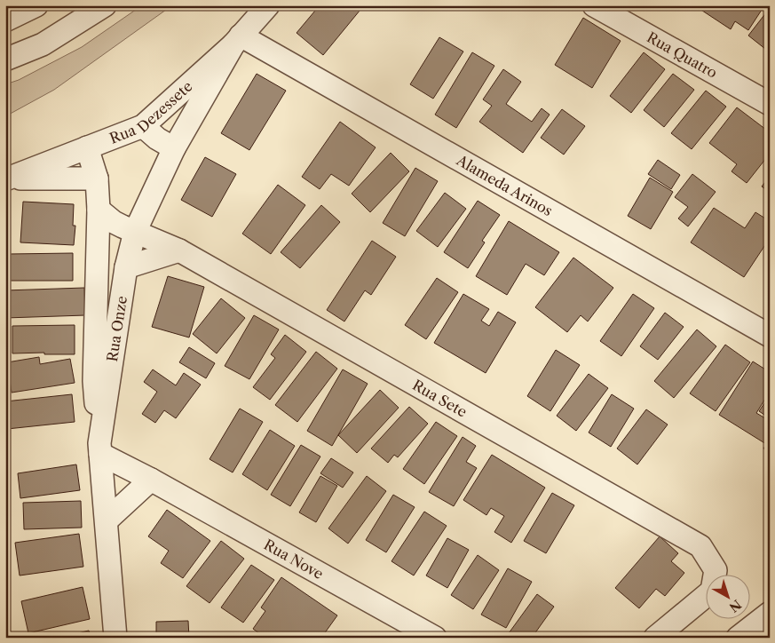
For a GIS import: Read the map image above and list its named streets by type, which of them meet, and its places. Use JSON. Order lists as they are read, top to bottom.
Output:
{
  "streets": {
    "street": [
      "Rua Quatro",
      "Rua Dezessete",
      "Alameda Arinos",
      "Rua Onze",
      "Rua Sete",
      "Rua Nove"
    ]
  },
  "crossings": [
    ["Rua Dezessete", "Alameda Arinos"],
    ["Rua Dezessete", "Rua Onze"],
    ["Alameda Arinos", "Rua Onze"],
    ["Rua Onze", "Rua Sete"],
    ["Rua Onze", "Rua Nove"]
  ],
  "north": "bottom right"
}
